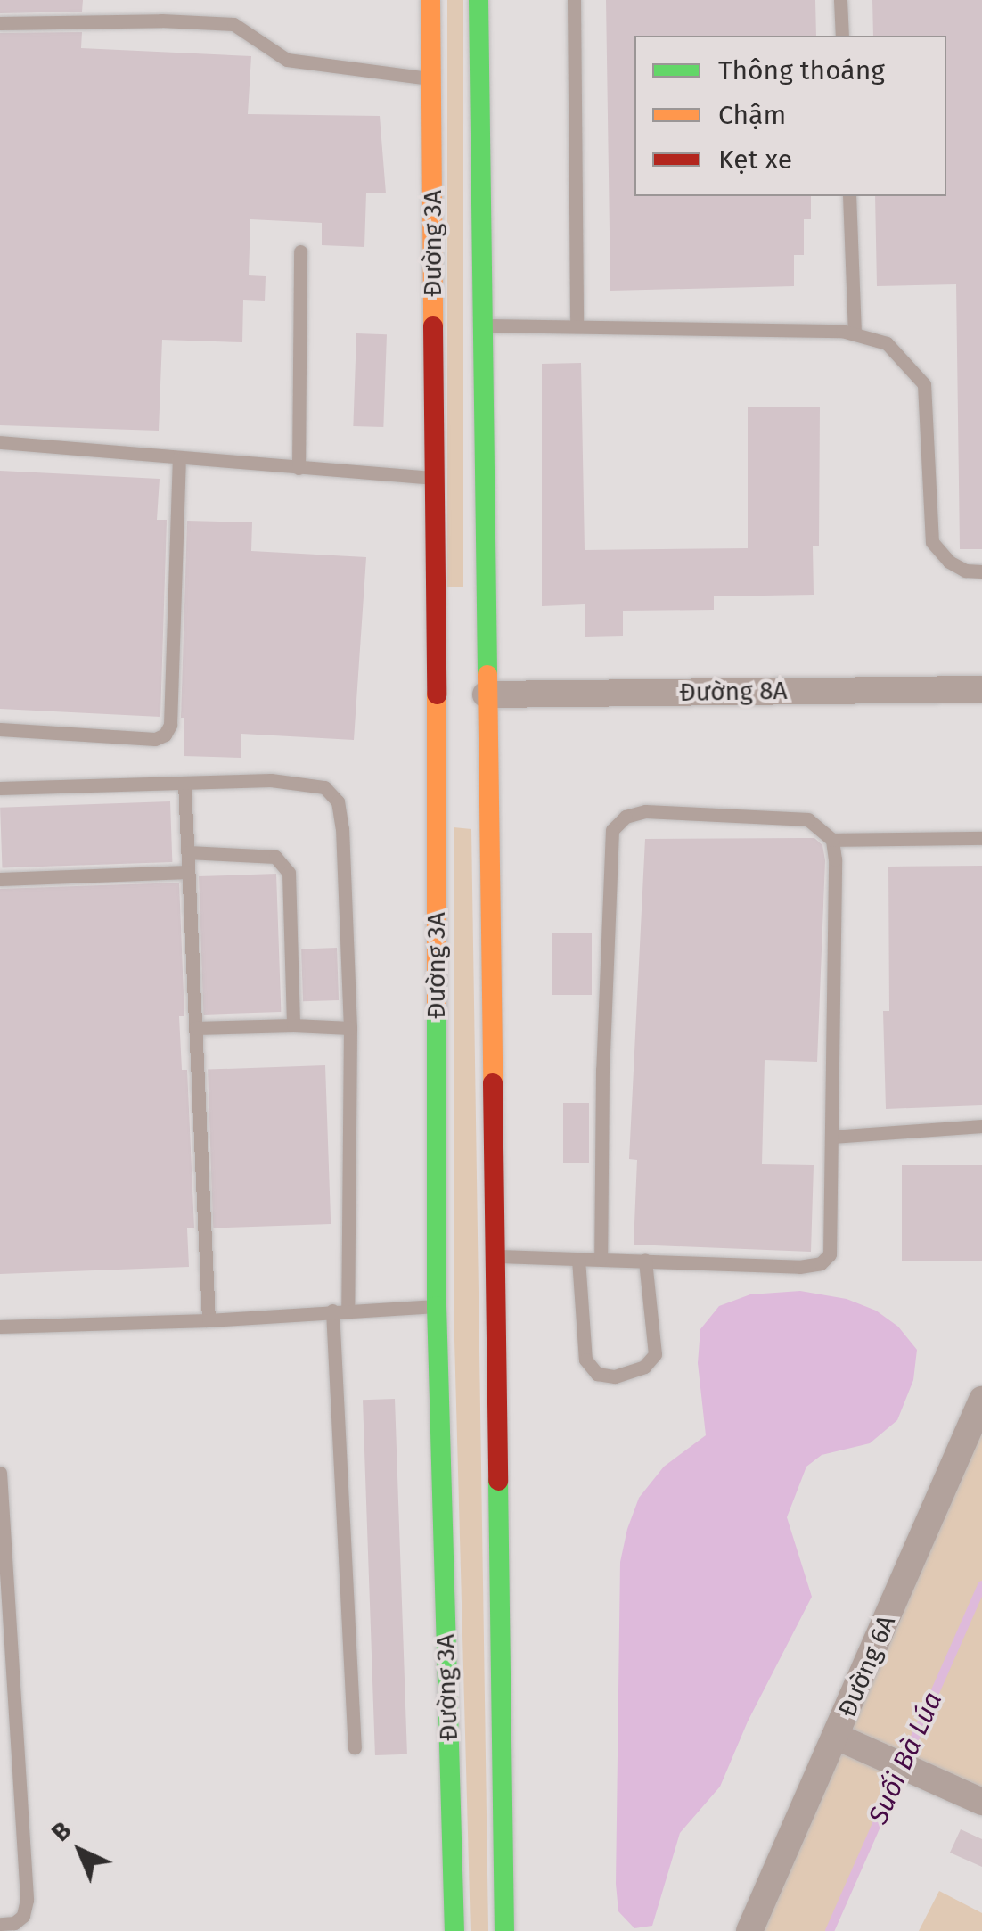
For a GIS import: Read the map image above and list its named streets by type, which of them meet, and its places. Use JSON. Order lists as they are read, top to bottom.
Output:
{
  "streets": {
    "street": ["Đường 3A", "Đường 8A", "Đường 6A"]
  },
  "crossings": [
    ["Đường 3A", "Đường 8A"]
  ],
  "water": ["Suối Bà Lúa"],
  "legend": ["Thông thoáng", "Chậm", "Kẹt xe"],
  "north": "top left"
}
